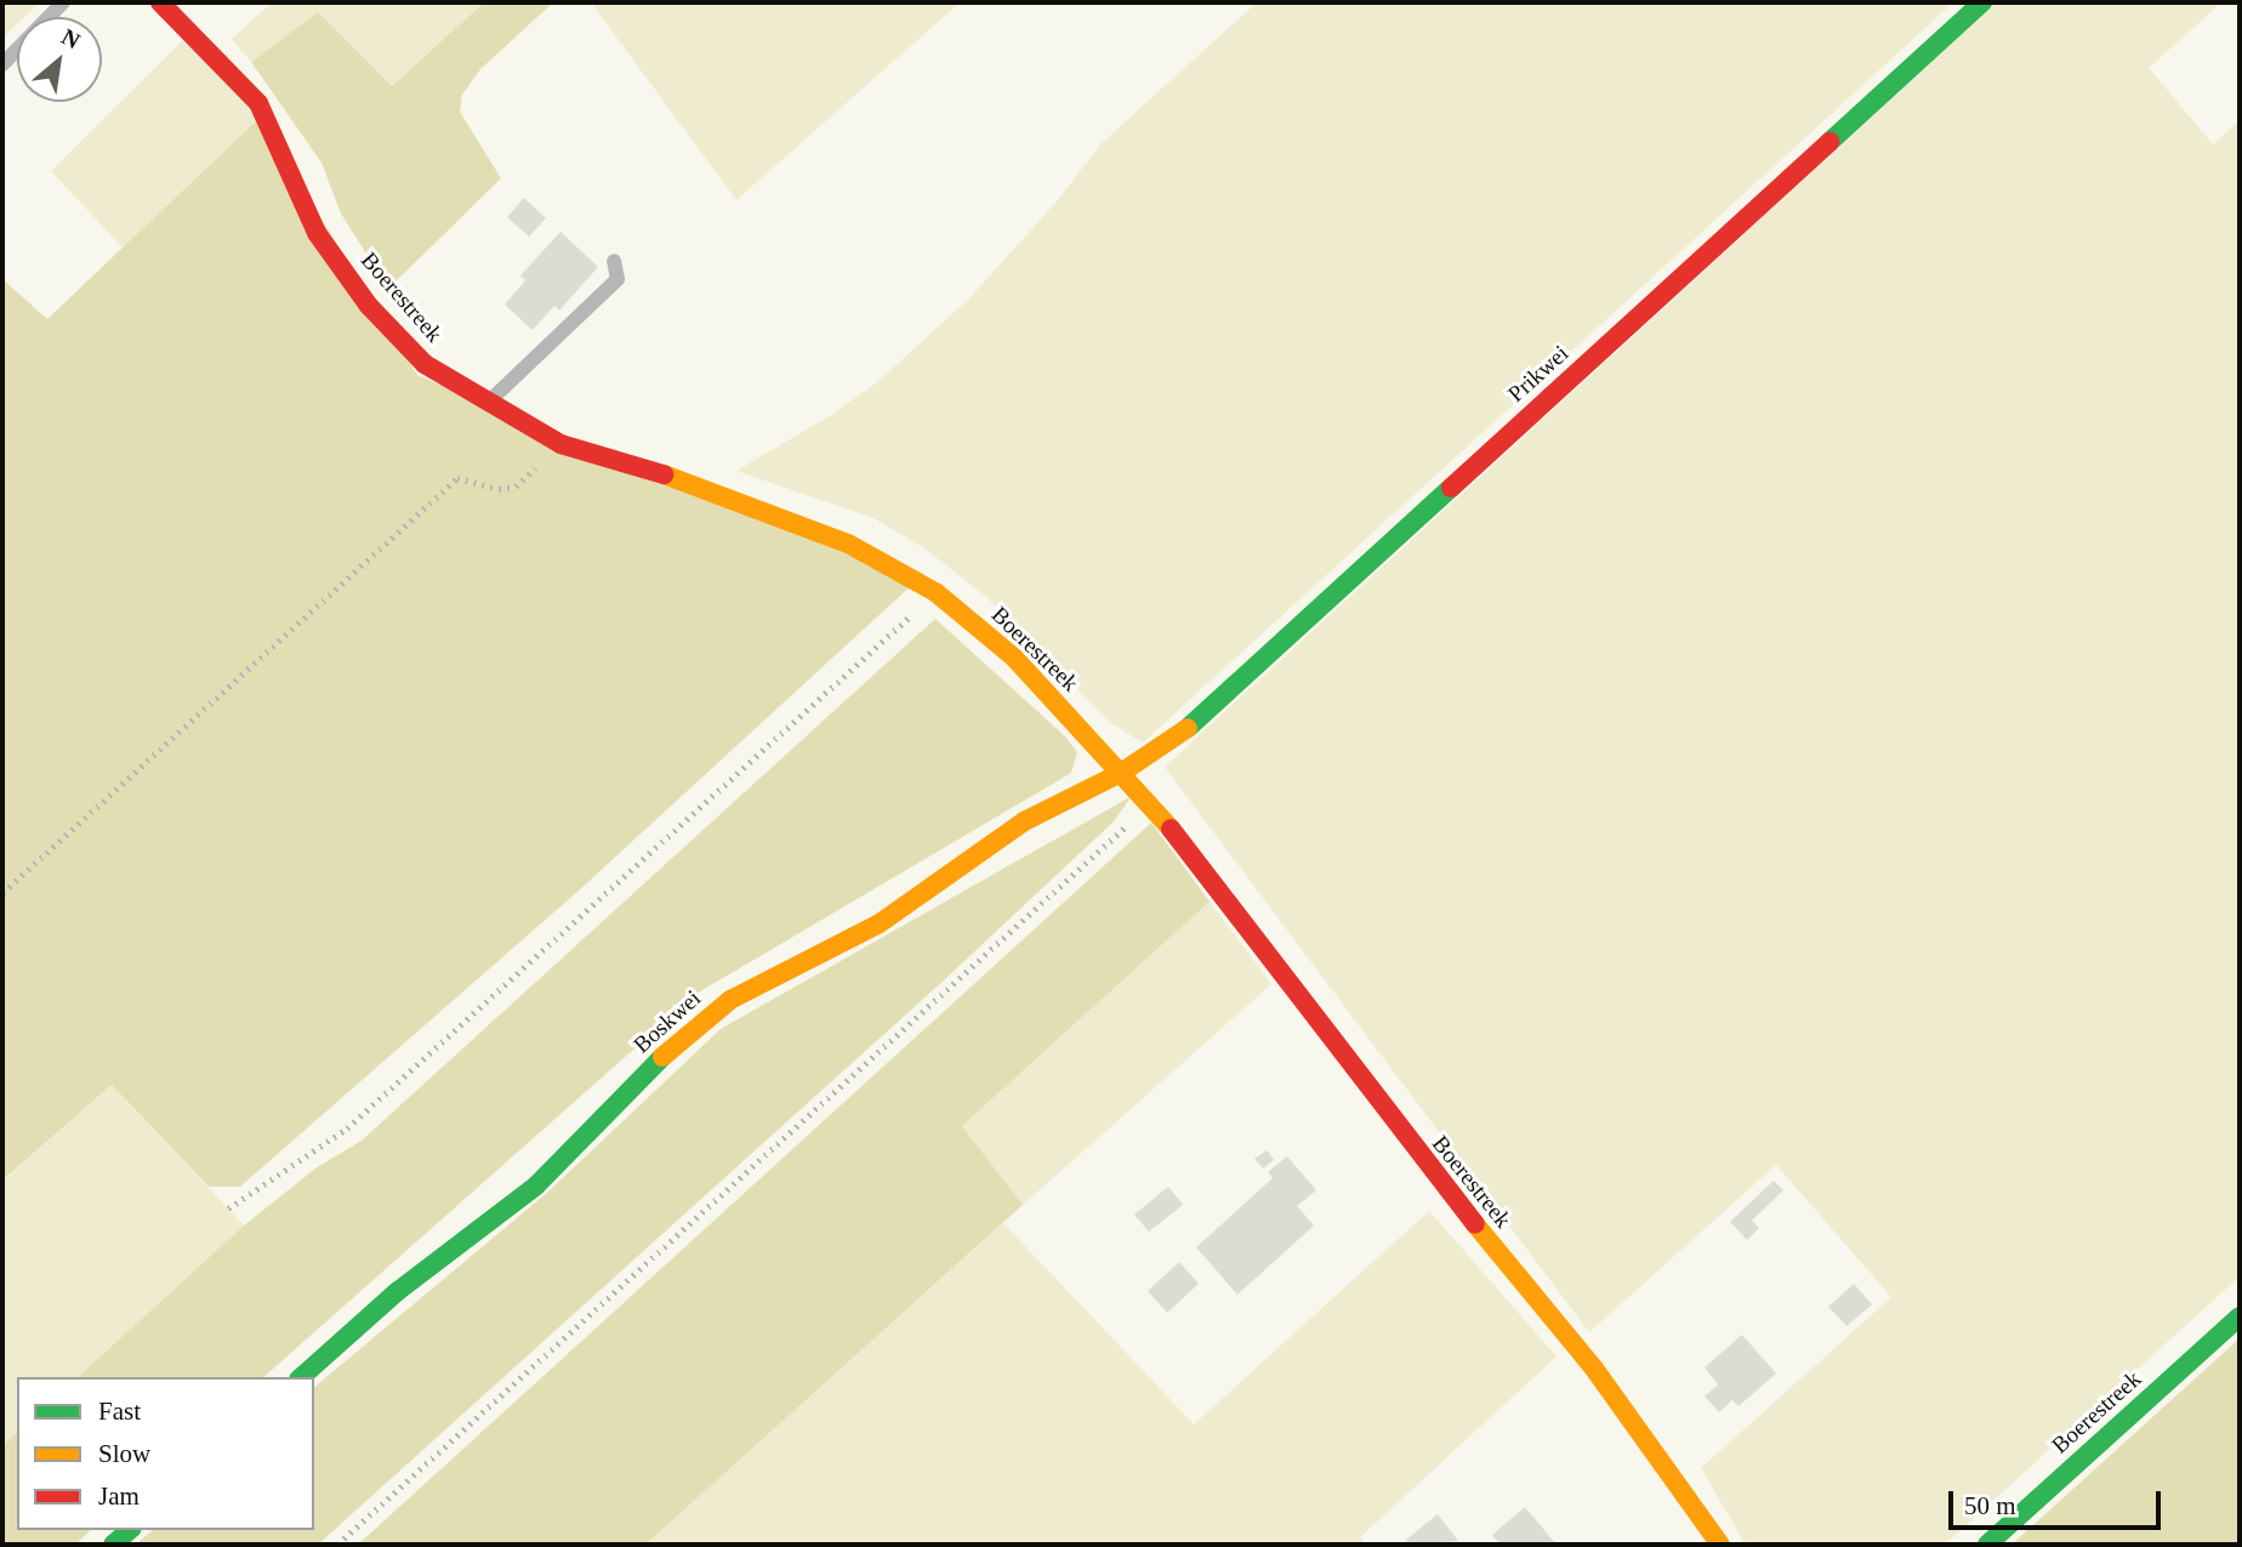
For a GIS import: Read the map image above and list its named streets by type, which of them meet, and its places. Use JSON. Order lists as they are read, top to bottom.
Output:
{
  "streets": {
    "street": ["Boerestreek", "Prikwei", "Boskwei"]
  },
  "crossings": [
    ["Boerestreek", "Prikwei"],
    ["Boerestreek", "Boskwei"],
    ["Prikwei", "Boskwei"]
  ],
  "legend": ["Fast", "Slow", "Jam"],
  "scale_bar": "50 m",
  "north": "top right"
}
